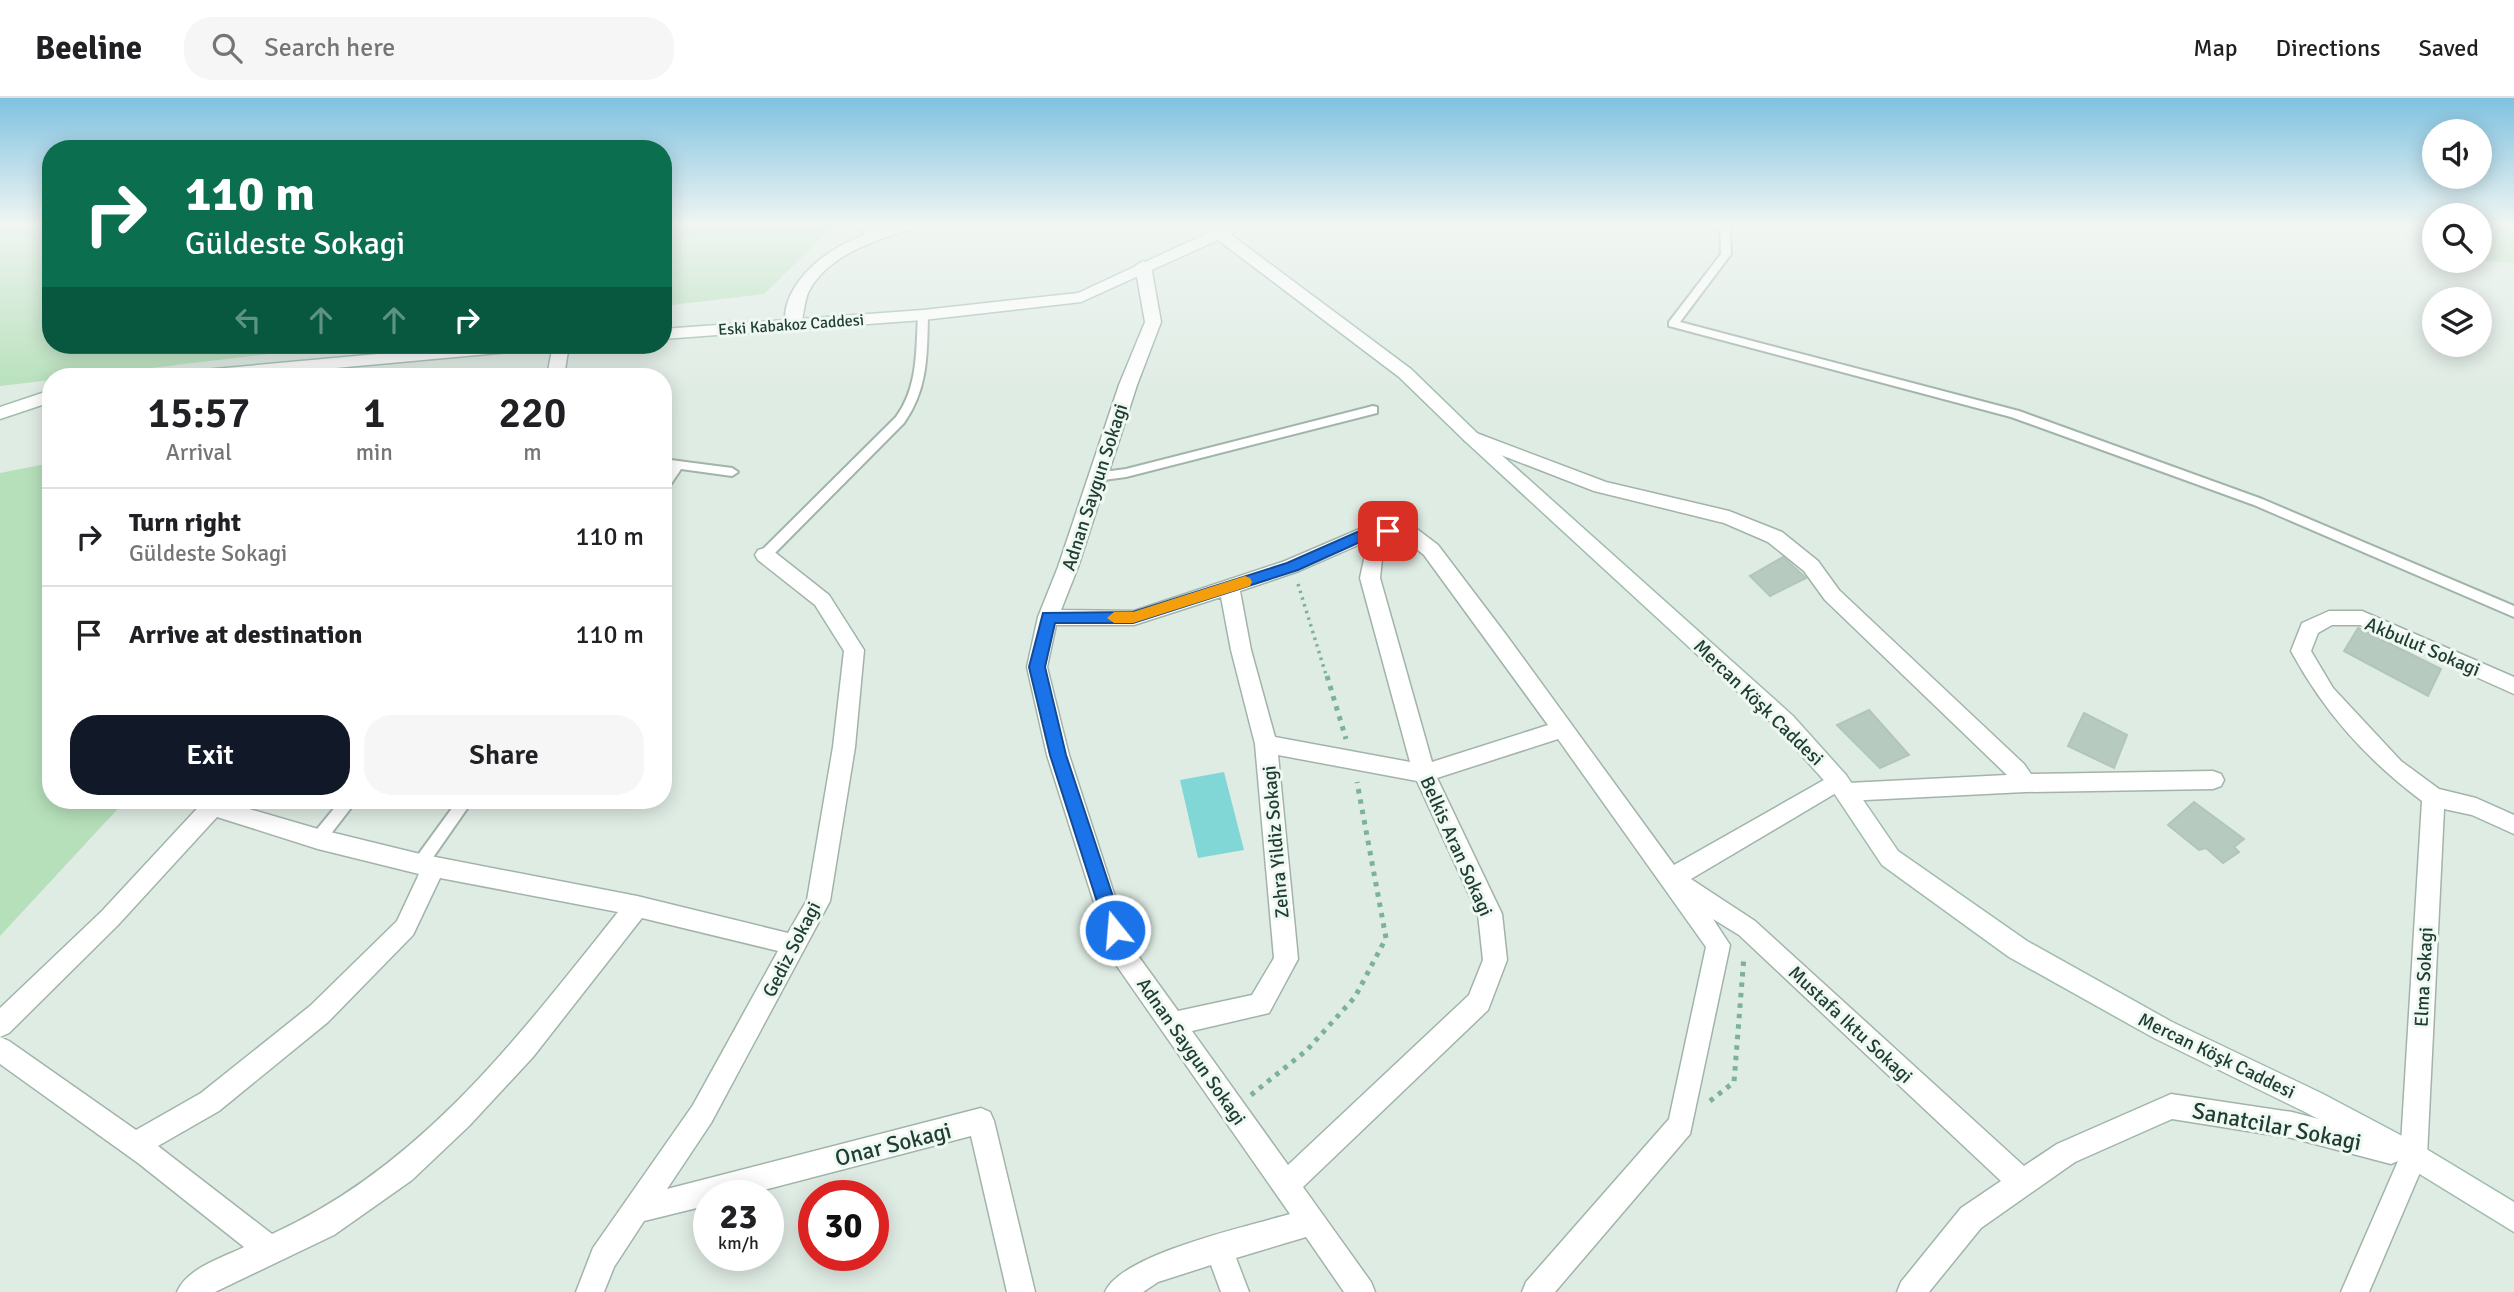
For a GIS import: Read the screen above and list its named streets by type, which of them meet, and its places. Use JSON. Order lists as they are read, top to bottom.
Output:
{
  "streets": {
    "street": [
      "Eski Kabakoz Caddesi",
      "Adnan Saygun Sokagi",
      "Akbulut Sokagi",
      "Mercan Köşk Caddesi",
      "Zehra Yildiz Sokagi",
      "Belkis Aran Sokagi",
      "Gediz Sokagi",
      "Elma Sokagi",
      "Mustafa Iktu Sokagi",
      "Sanatcilar Sokagi",
      "Onar Sokagi"
    ]
  },
  "crossings": [
    ["Adnan Saygun Sokagi", "Zehra Yildiz Sokagi"],
    ["Adnan Saygun Sokagi", "Belkis Aran Sokagi"],
    ["Akbulut Sokagi", "Elma Sokagi"],
    ["Mercan Köşk Caddesi", "Elma Sokagi"],
    ["Mercan Köşk Caddesi", "Sanatcilar Sokagi"],
    ["Belkis Aran Sokagi", "Mustafa Iktu Sokagi"],
    ["Gediz Sokagi", "Onar Sokagi"],
    ["Elma Sokagi", "Sanatcilar Sokagi"],
    ["Mustafa Iktu Sokagi", "Sanatcilar Sokagi"]
  ],
  "page": {
    "header": "Beeline",
    "search": "Search here",
    "nav": ["Map", "Directions", "Saved"],
    "turn": ["110 m", "Güldeste Sokagi"],
    "eta": [
      "15:57",
      "Arrival",
      "1",
      "min",
      "220",
      "m"
    ],
    "list": [
      {
        "name": "Turn right",
        "note": "Güldeste Sokagi",
        "value": "110 m"
      },
      {
        "name": "Arrive at destination",
        "value": "110 m"
      }
    ],
    "buttons": ["Exit", "Share"],
    "speed": "23 km/h",
    "limit": "30"
  }
}
